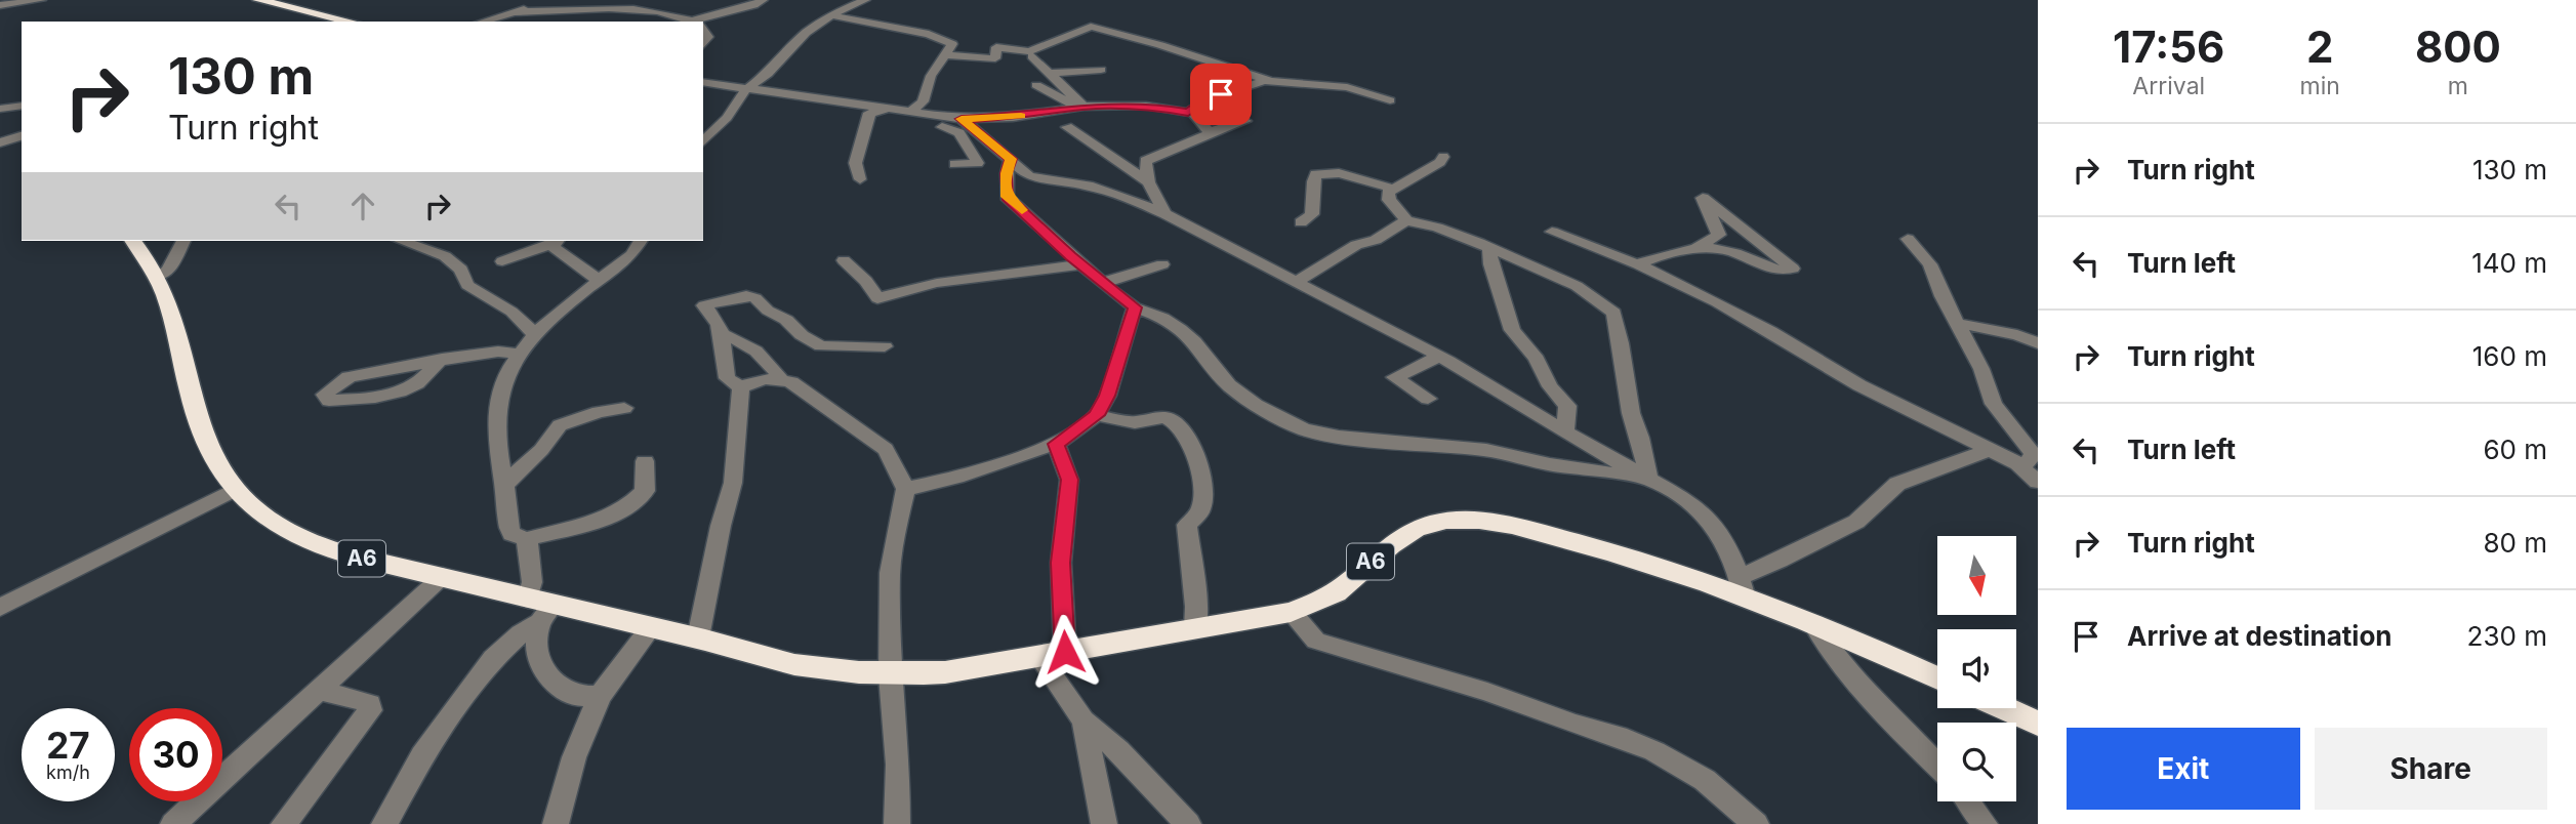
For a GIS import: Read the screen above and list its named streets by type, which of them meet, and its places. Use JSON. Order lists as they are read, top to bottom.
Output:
{
  "streets": {
    "highway": ["A6"]
  },
  "north": "bottom",
  "page": {
    "eta": [
      "17:56",
      "Arrival",
      "2",
      "min",
      "800",
      "m"
    ],
    "turn": ["130 m", "Turn right"],
    "list": [
      {
        "name": "Turn right",
        "value": "130 m"
      },
      {
        "name": "Turn left",
        "value": "140 m"
      },
      {
        "name": "Turn right",
        "value": "160 m"
      },
      {
        "name": "Turn left",
        "value": "60 m"
      },
      {
        "name": "Turn right",
        "value": "80 m"
      },
      {
        "name": "Arrive at destination",
        "value": "230 m"
      }
    ],
    "speed": "27 km/h",
    "limit": "30",
    "buttons": ["Exit", "Share"]
  }
}
